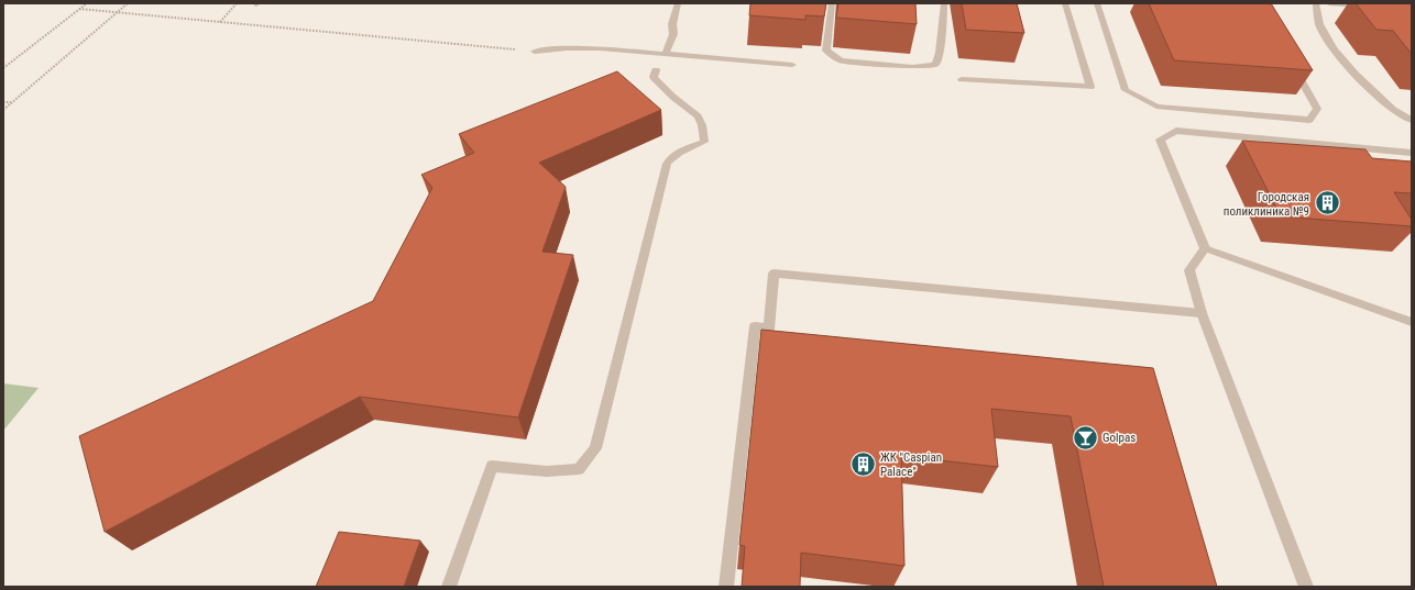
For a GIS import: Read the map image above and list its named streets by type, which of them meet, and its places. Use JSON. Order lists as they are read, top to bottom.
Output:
{
  "places": {
    "building": ["Городская поликлиника №9", "ЖК \"Caspian Palace\""],
    "bar": ["Golpas"]
  }
}
